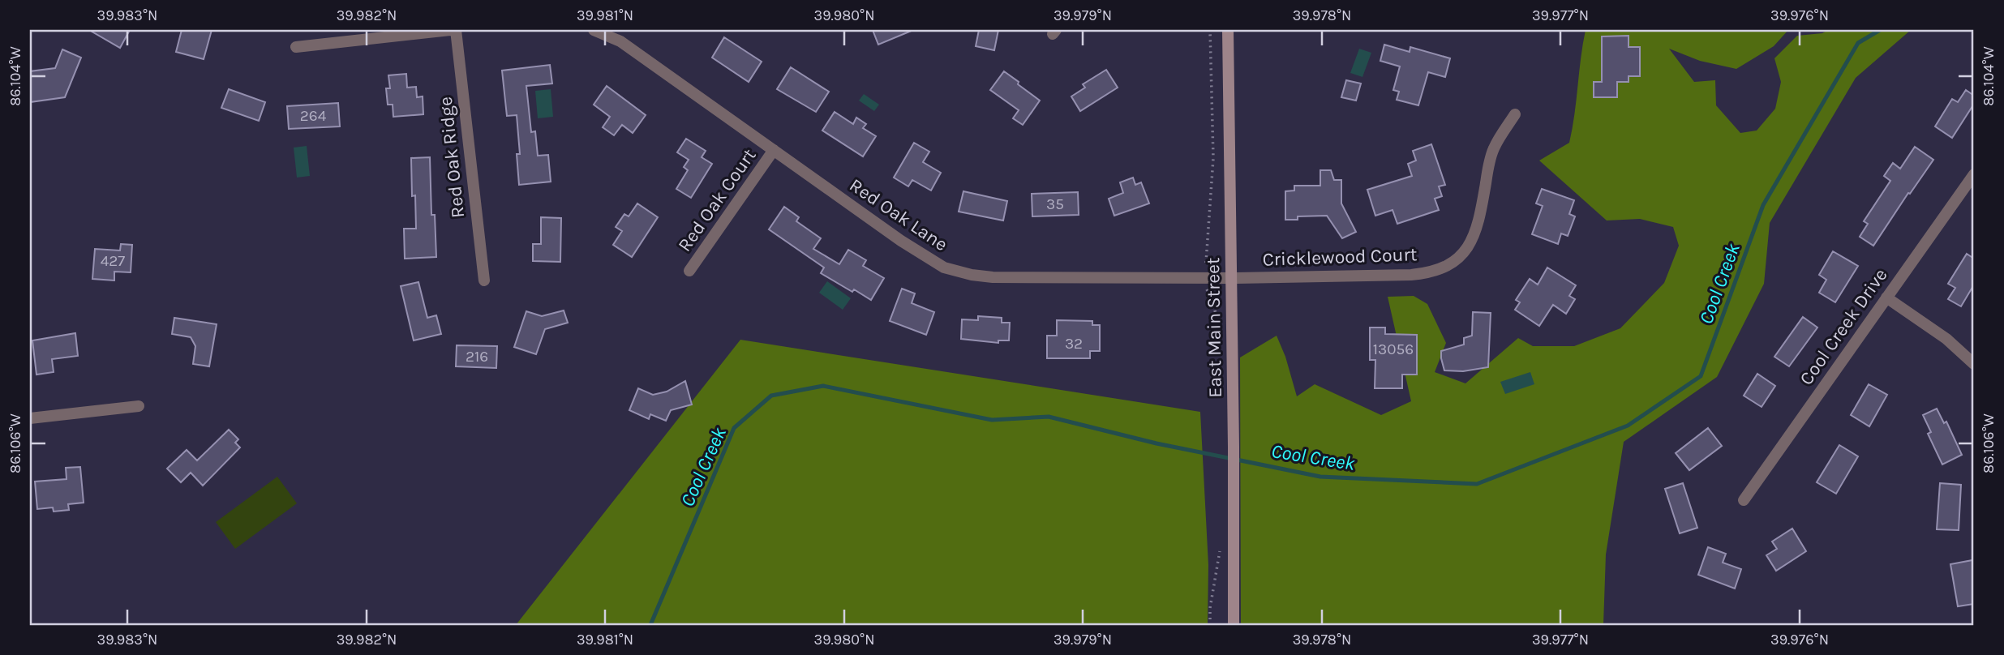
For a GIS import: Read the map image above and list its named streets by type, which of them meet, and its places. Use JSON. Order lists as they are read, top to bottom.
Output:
{
  "streets": {
    "main road": ["East Main Street"],
    "street": [
      "Red Oak Ridge",
      "Red Oak Court",
      "Red Oak Lane",
      "Cricklewood Court",
      "Cool Creek Drive"
    ]
  },
  "crossings": [
    ["Red Oak Court", "Red Oak Lane"],
    ["Red Oak Lane", "Cricklewood Court"],
    ["Red Oak Lane", "East Main Street"],
    ["Cricklewood Court", "East Main Street"]
  ],
  "water": ["Cool Creek"],
  "house_numbers": [
    "264",
    "35",
    "427",
    "32",
    "13056",
    "216"
  ],
  "coordinates": [
    "39.983°N",
    "39.982°N",
    "39.981°N",
    "39.980°N",
    "39.979°N",
    "39.978°N",
    "39.977°N",
    "39.976°N",
    "86.104°W",
    "86.106°W"
  ]
}
